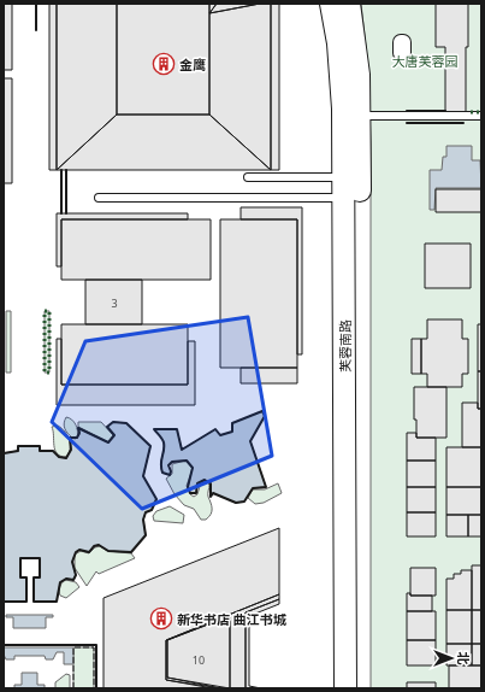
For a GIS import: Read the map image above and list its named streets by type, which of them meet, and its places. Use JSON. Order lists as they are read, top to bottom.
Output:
{
  "streets": {
    "main road": ["芙蓉南路"]
  },
  "parks": ["大唐芙蓉园"],
  "places": {
    "building": ["金鹰", "新华书店 曲江书城"]
  },
  "house_numbers": ["3", "10"],
  "north": "right"
}
